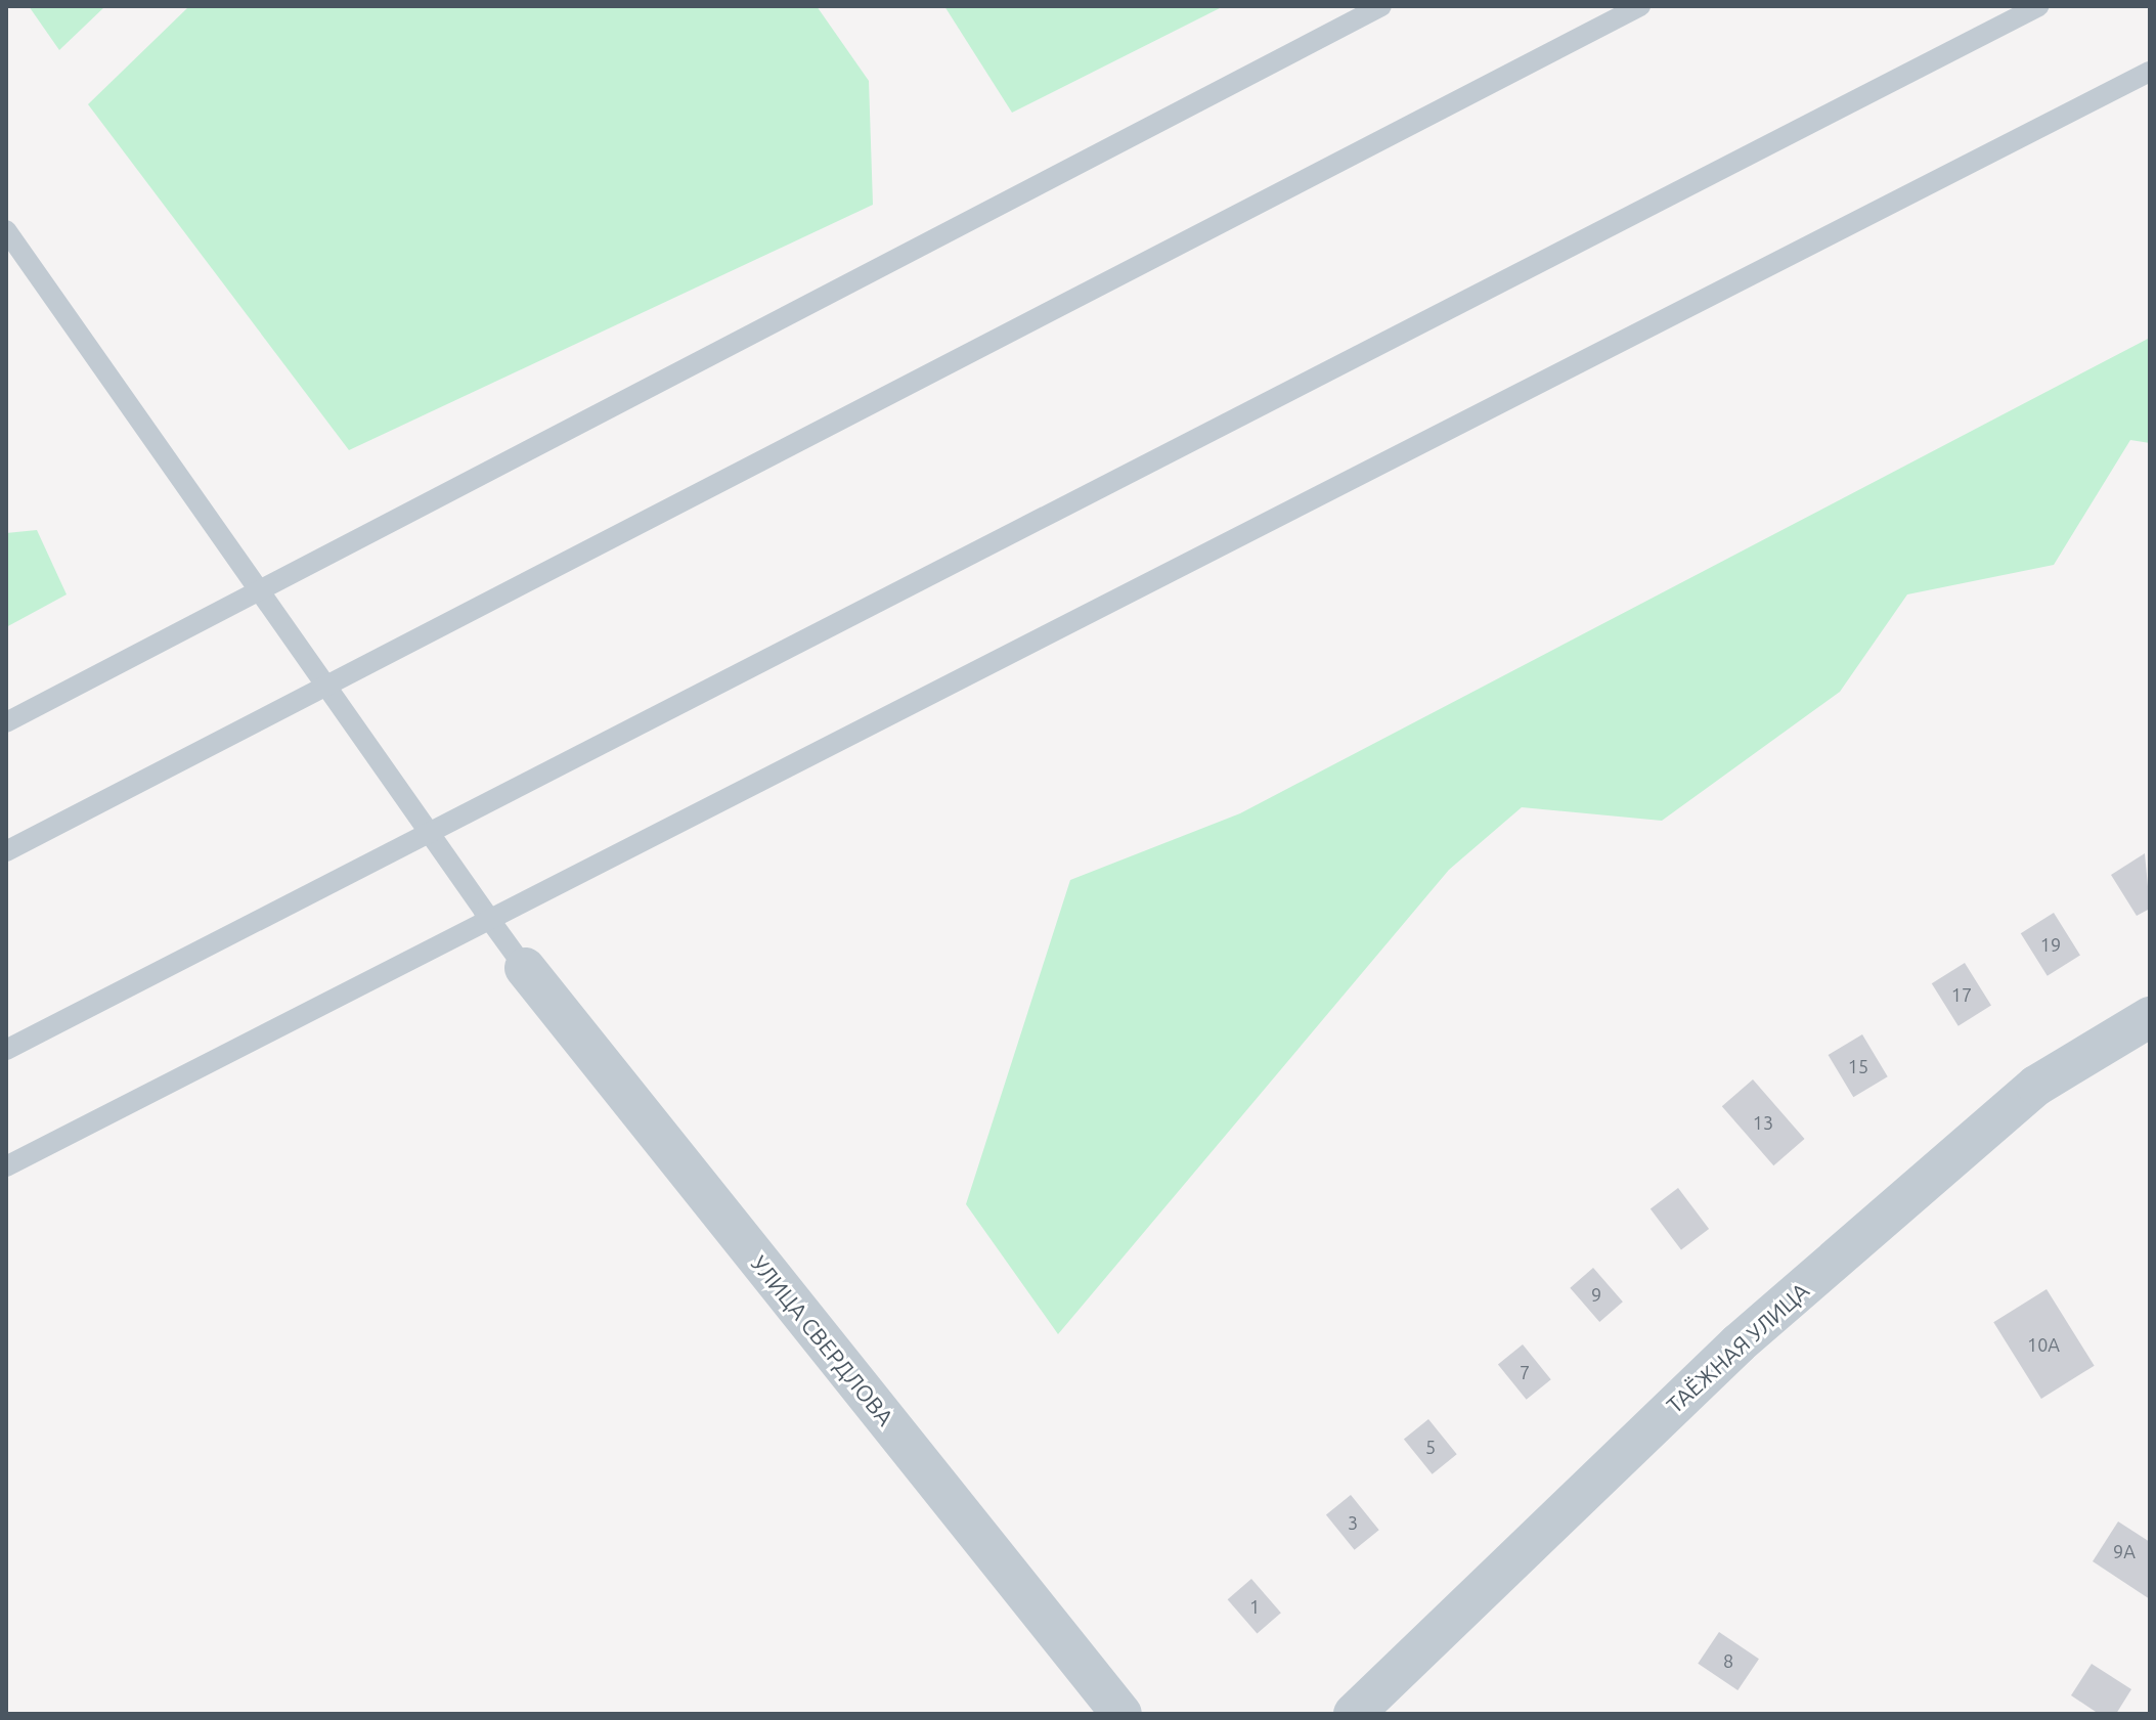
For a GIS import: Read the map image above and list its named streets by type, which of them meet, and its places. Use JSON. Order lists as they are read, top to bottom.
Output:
{
  "streets": {
    "street": ["УЛИЦА СВЕРДЛОВА", "ТАЁЖНАЯ УЛИЦА"]
  },
  "house_numbers": [
    "19",
    "17",
    "15",
    "13",
    "9",
    "10А",
    "7",
    "5",
    "3",
    "9А",
    "1",
    "8"
  ]
}
